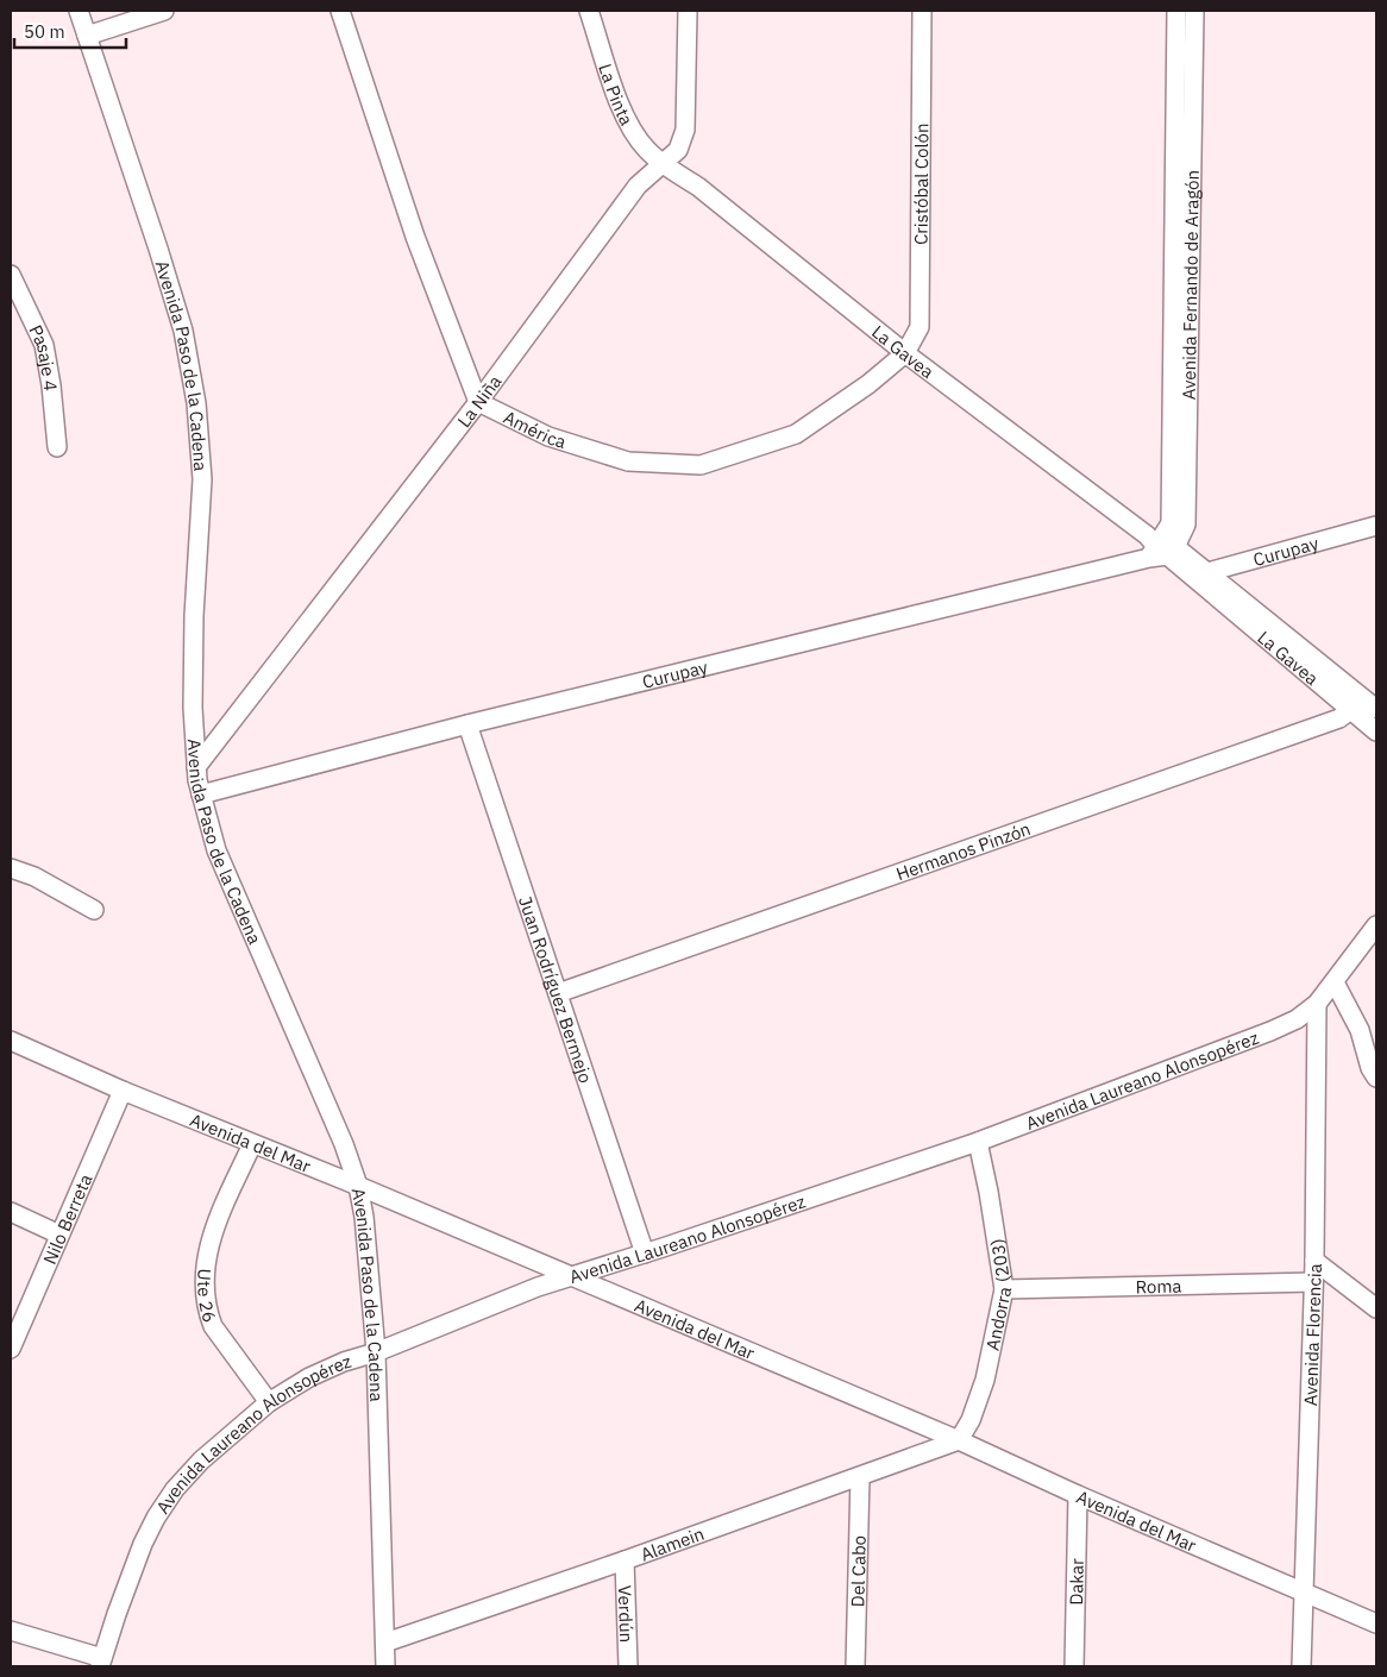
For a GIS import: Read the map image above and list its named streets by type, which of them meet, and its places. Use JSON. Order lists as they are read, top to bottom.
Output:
{
  "streets": {
    "street": [
      "La Pinta",
      "Cristóbal Colón",
      "Avenida Fernando de Aragón",
      "La Gavea",
      "Pasaje 4",
      "Avenida Paso de la Cadena",
      "La Niña",
      "América",
      "Curupay",
      "Hermanos Pinzón",
      "Juan Rodríguez Bermejo",
      "Avenida Laureano Alonsopérez",
      "Avenida del Mar",
      "Nilo Berreta",
      "Roma",
      "Ute 26",
      "Andorra (203)",
      "Avenida Florencia",
      "Alamein",
      "Del Cabo",
      "Dakar",
      "Verdún"
    ]
  },
  "crossings": [
    ["La Pinta", "La Gavea"],
    ["La Pinta", "La Niña"],
    ["Cristóbal Colón", "La Gavea"],
    ["Cristóbal Colón", "América"],
    ["Avenida Fernando de Aragón", "La Gavea"],
    ["Avenida Fernando de Aragón", "Curupay"],
    ["La Gavea", "La Niña"],
    ["La Gavea", "América"],
    ["La Gavea", "Curupay"],
    ["La Gavea", "Hermanos Pinzón"],
    ["Avenida Paso de la Cadena", "La Niña"],
    ["Avenida Paso de la Cadena", "Curupay"],
    ["Avenida Paso de la Cadena", "Avenida Laureano Alonsopérez"],
    ["Avenida Paso de la Cadena", "Avenida del Mar"],
    ["Avenida Paso de la Cadena", "Alamein"],
    ["La Niña", "América"],
    ["Curupay", "Juan Rodríguez Bermejo"],
    ["Hermanos Pinzón", "Juan Rodríguez Bermejo"],
    ["Juan Rodríguez Bermejo", "Avenida Laureano Alonsopérez"],
    ["Avenida Laureano Alonsopérez", "Avenida del Mar"],
    ["Avenida Laureano Alonsopérez", "Ute 26"],
    ["Avenida Laureano Alonsopérez", "Andorra (203)"],
    ["Avenida Laureano Alonsopérez", "Avenida Florencia"],
    ["Avenida del Mar", "Nilo Berreta"],
    ["Avenida del Mar", "Ute 26"],
    ["Avenida del Mar", "Andorra (203)"],
    ["Avenida del Mar", "Avenida Florencia"],
    ["Avenida del Mar", "Alamein"],
    ["Avenida del Mar", "Dakar"],
    ["Roma", "Andorra (203)"],
    ["Roma", "Avenida Florencia"],
    ["Andorra (203)", "Alamein"],
    ["Alamein", "Del Cabo"],
    ["Alamein", "Verdún"]
  ],
  "scale_bar": "50 m"
}
